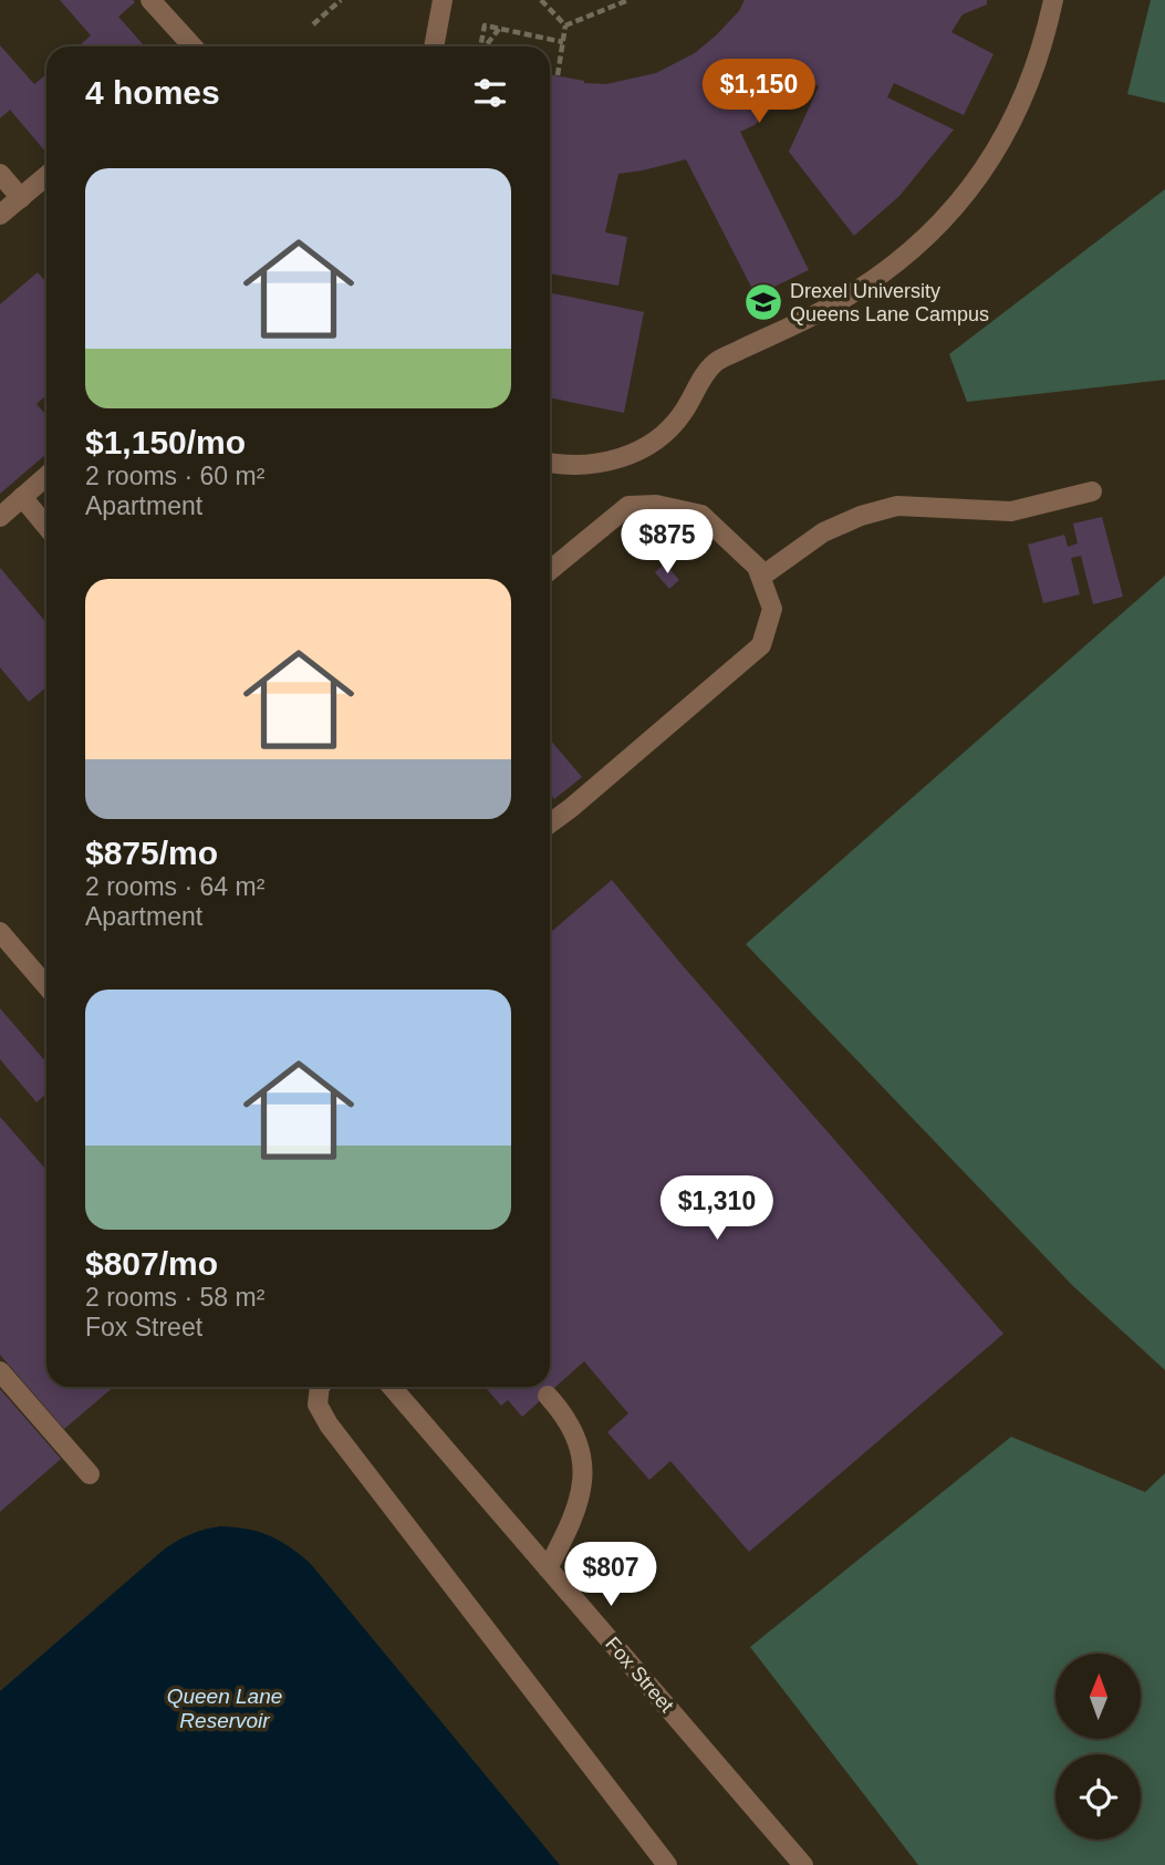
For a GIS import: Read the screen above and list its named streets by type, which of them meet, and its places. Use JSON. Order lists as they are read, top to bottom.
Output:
{
  "streets": {
    "street": ["Fox Street"]
  },
  "water": ["Queen Lane Reservoir"],
  "places": {
    "school or university": ["Drexel University Queens Lane Campus"]
  },
  "north": "top",
  "page": {
    "heading": "4 homes",
    "price": [
      "$1,150",
      "$875",
      "$1,310",
      "$807"
    ],
    "list": [
      {
        "name": "$1,150/mo",
        "note": "2 rooms · 60 m² · Apartment"
      },
      {
        "name": "$875/mo",
        "note": "2 rooms · 64 m² · Apartment"
      },
      {
        "name": "$807/mo",
        "note": "2 rooms · 58 m² · Fox Street"
      }
    ]
  }
}
